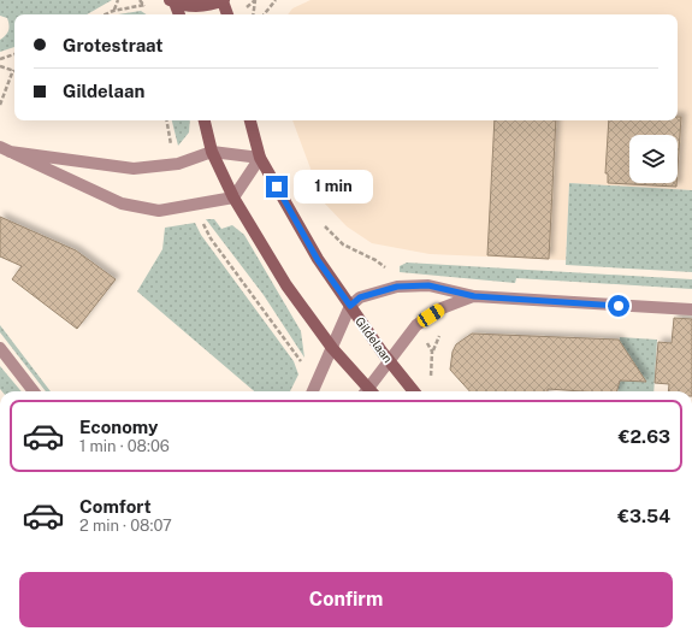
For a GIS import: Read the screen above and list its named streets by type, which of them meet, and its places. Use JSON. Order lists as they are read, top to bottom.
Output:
{
  "streets": {
    "street": ["Gildelaan"]
  },
  "page": {
    "banner": ["Grotestraat", "Gildelaan"],
    "bubble": "1 min",
    "list": [
      {
        "name": "Economy",
        "note": "1 min · 08:06",
        "value": "€2.63"
      },
      {
        "name": "Comfort",
        "note": "2 min · 08:07",
        "value": "€3.54"
      }
    ],
    "buttons": "Confirm"
  }
}
